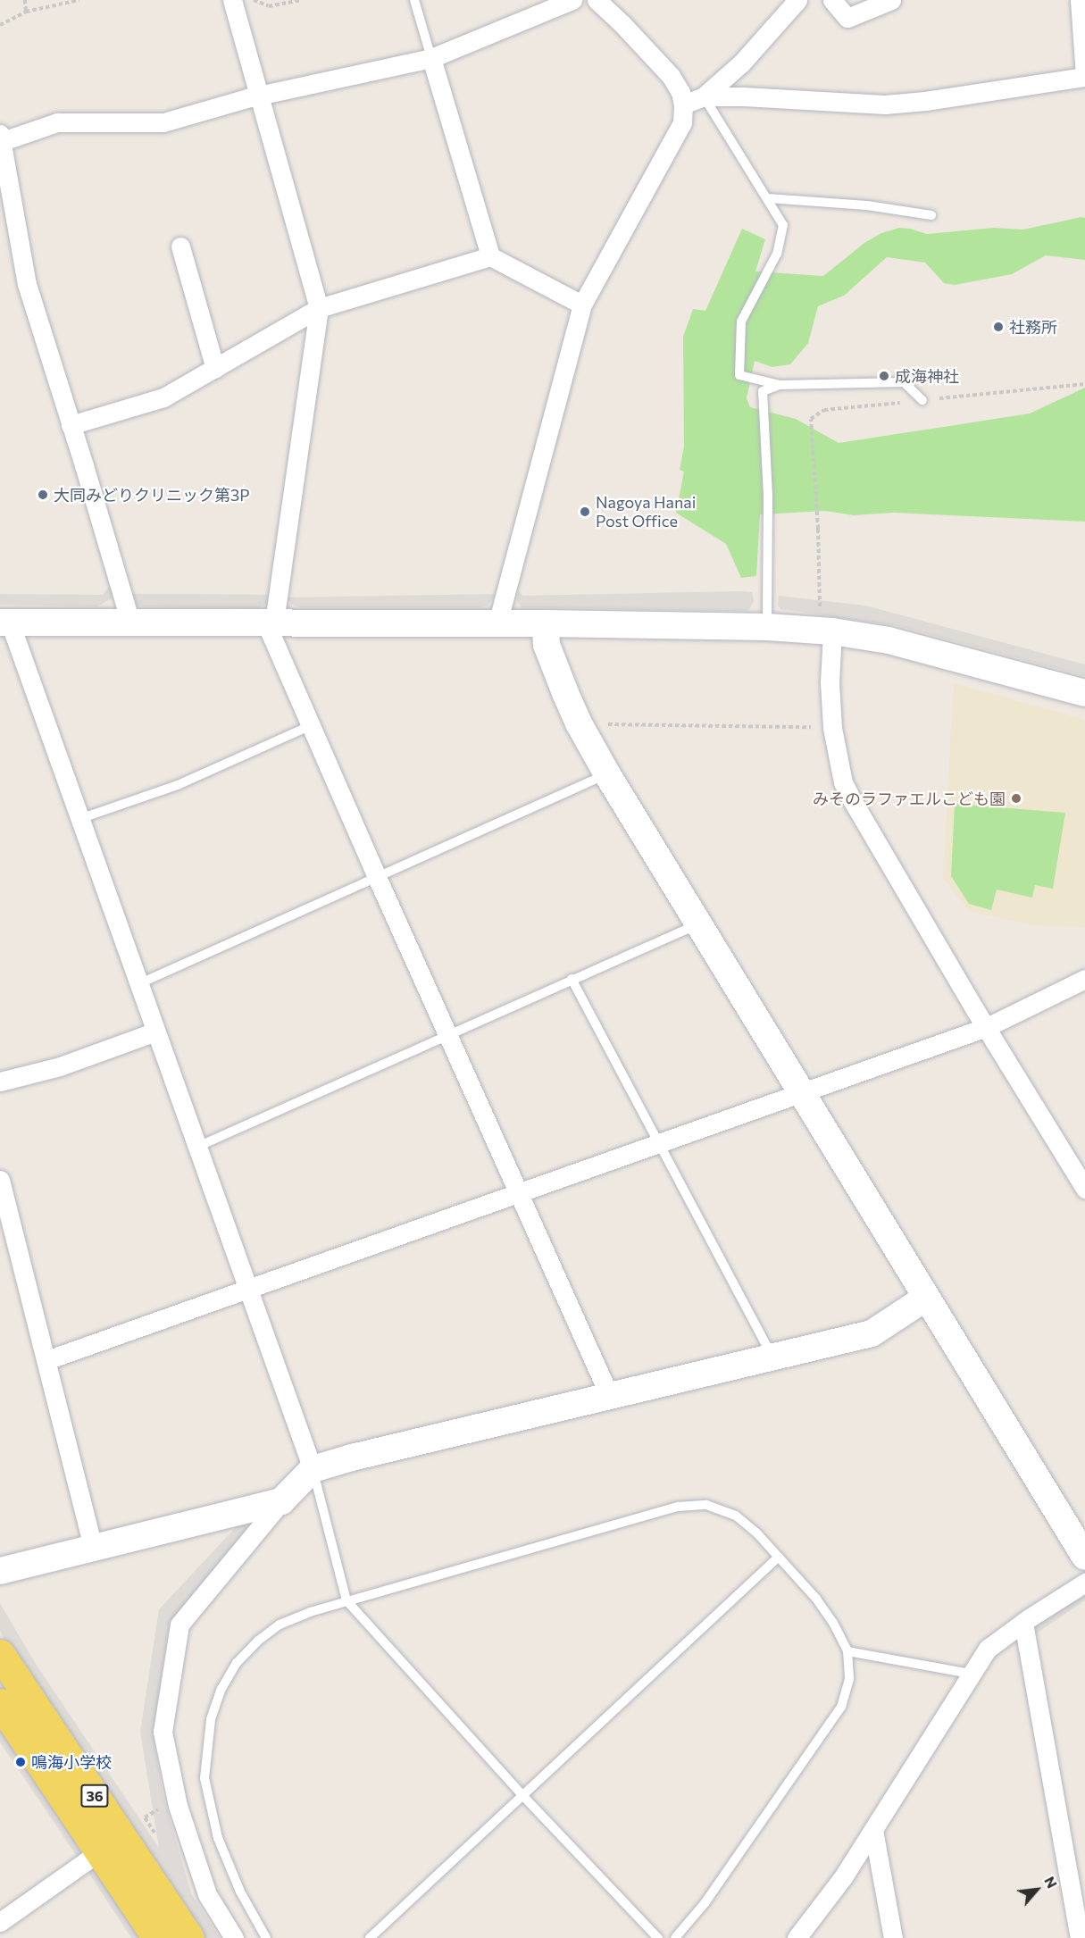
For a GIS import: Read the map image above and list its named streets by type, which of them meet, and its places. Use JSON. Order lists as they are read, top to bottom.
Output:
{
  "streets": {
    "main road": ["36"]
  },
  "places": [
    "社務所",
    "成海神社",
    "大同みどりクリニック第3P",
    "Nagoya Hanai Post Office",
    "みそのラファエルこども園",
    "鳴海小学校"
  ],
  "north": "top right"
}
